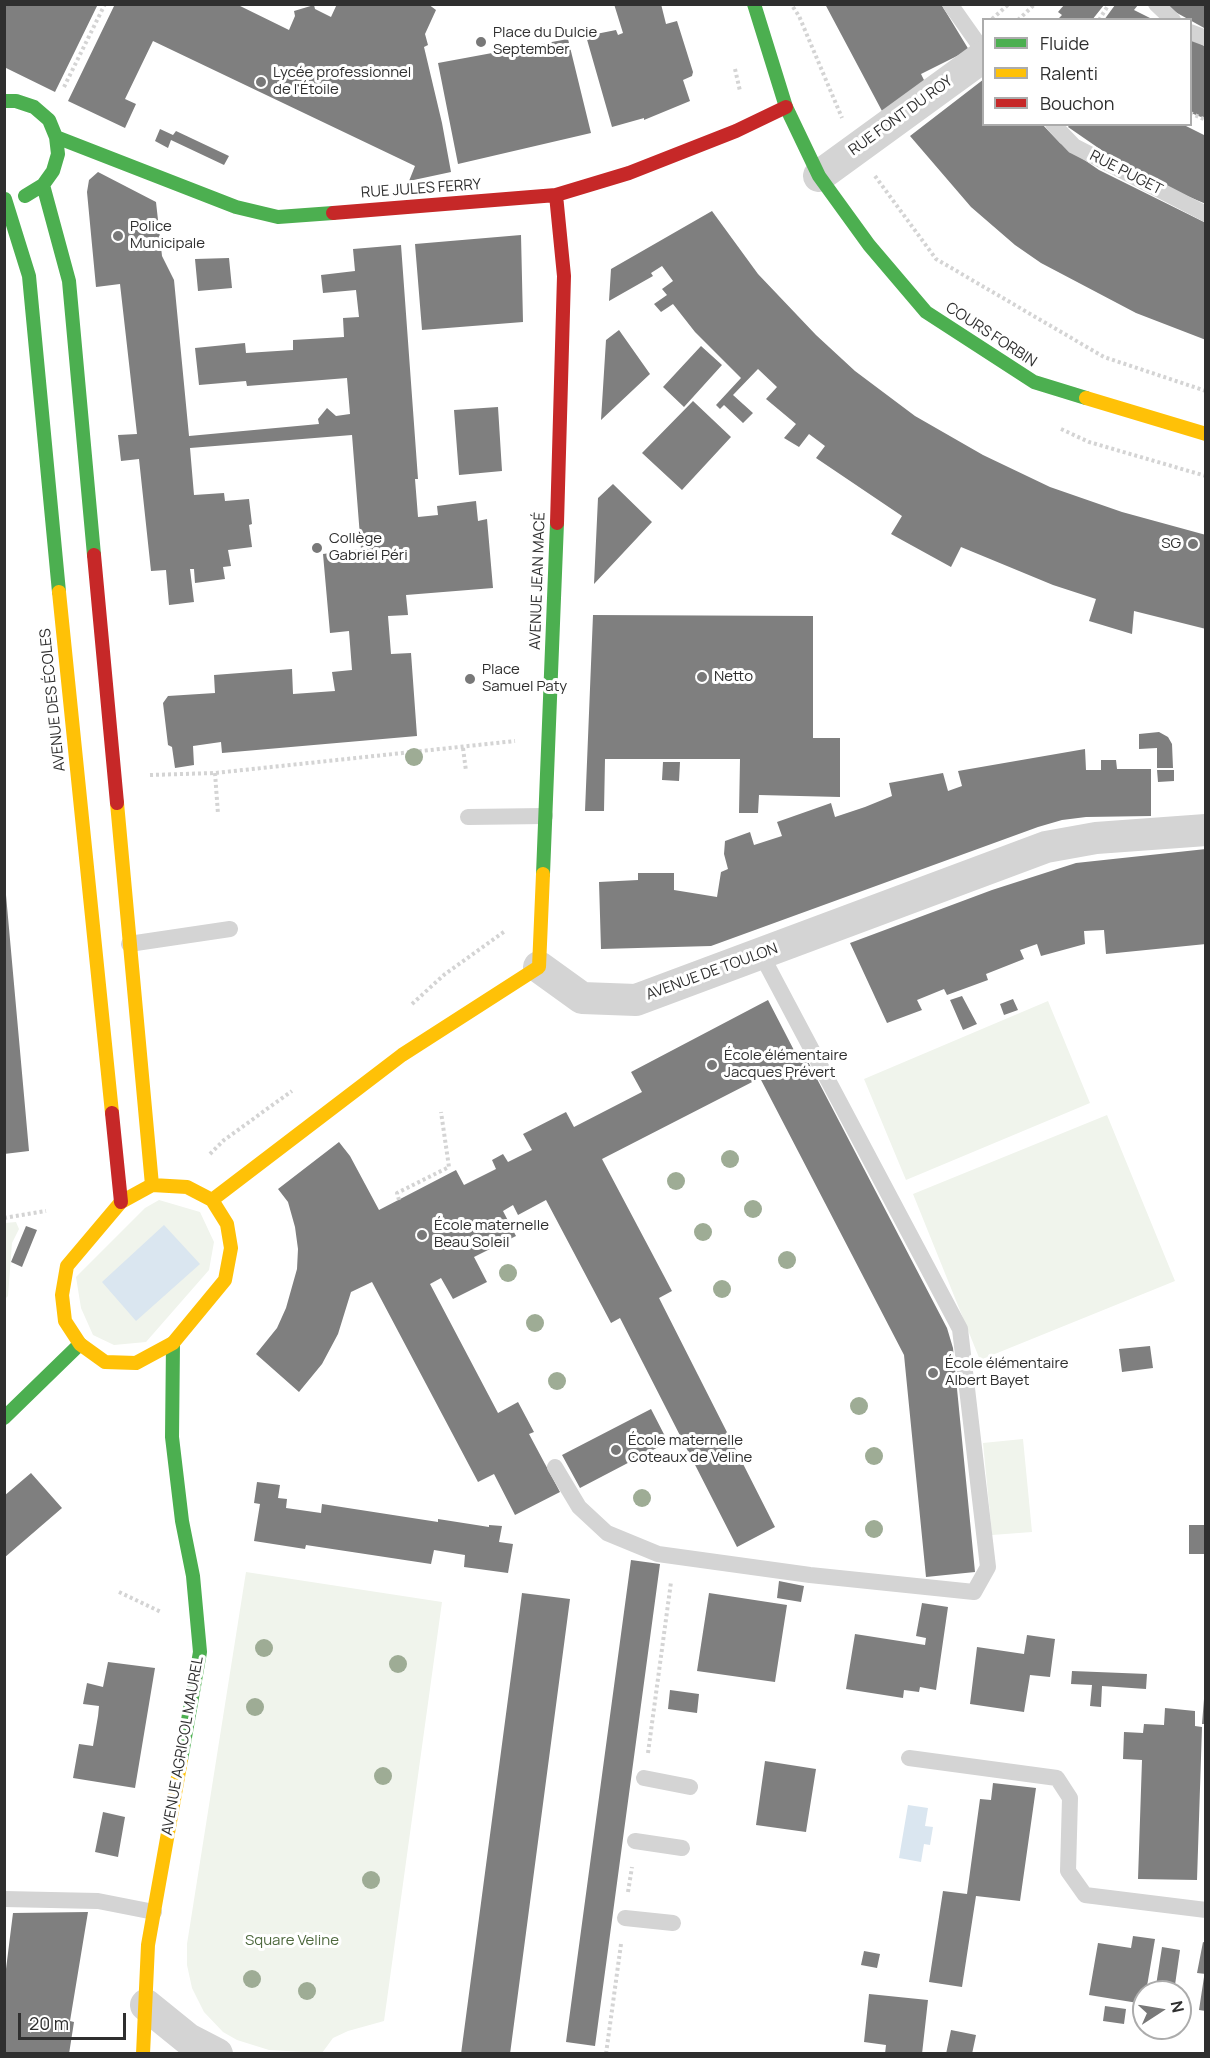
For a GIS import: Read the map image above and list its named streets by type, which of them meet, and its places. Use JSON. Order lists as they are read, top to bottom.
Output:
{
  "streets": {
    "street": [
      "RUE FONT DU ROY",
      "RUE JULES FERRY",
      "COURS FORBIN",
      "AVENUE JEAN MACÉ",
      "AVENUE DES ÉCOLES",
      "AVENUE DE TOULON",
      "AVENUE AGRICOL MAUREL"
    ],
    "lane": ["RUE PUGET"]
  },
  "crossings": [
    ["RUE FONT DU ROY", "COURS FORBIN"],
    ["RUE JULES FERRY", "COURS FORBIN"],
    ["RUE JULES FERRY", "AVENUE JEAN MACÉ"],
    ["AVENUE JEAN MACÉ", "AVENUE DE TOULON"],
    ["AVENUE DES ÉCOLES", "AVENUE AGRICOL MAUREL"]
  ],
  "parks": ["Square Veline"],
  "places": [
    "Place du Dulcie September",
    "Lycée professionnel de l'Étoile",
    "Police Municipale",
    "SG",
    "Collège Gabriel Péri",
    "Netto",
    "Place Samuel Paty",
    "École élémentaire Jacques Prévert",
    "École maternelle Beau Soleil",
    "École élémentaire Albert Bayet",
    "École maternelle Coteaux de Veline"
  ],
  "legend": ["Fluide", "Ralenti", "Bouchon"],
  "scale_bar": "20 m",
  "north": "right"
}
